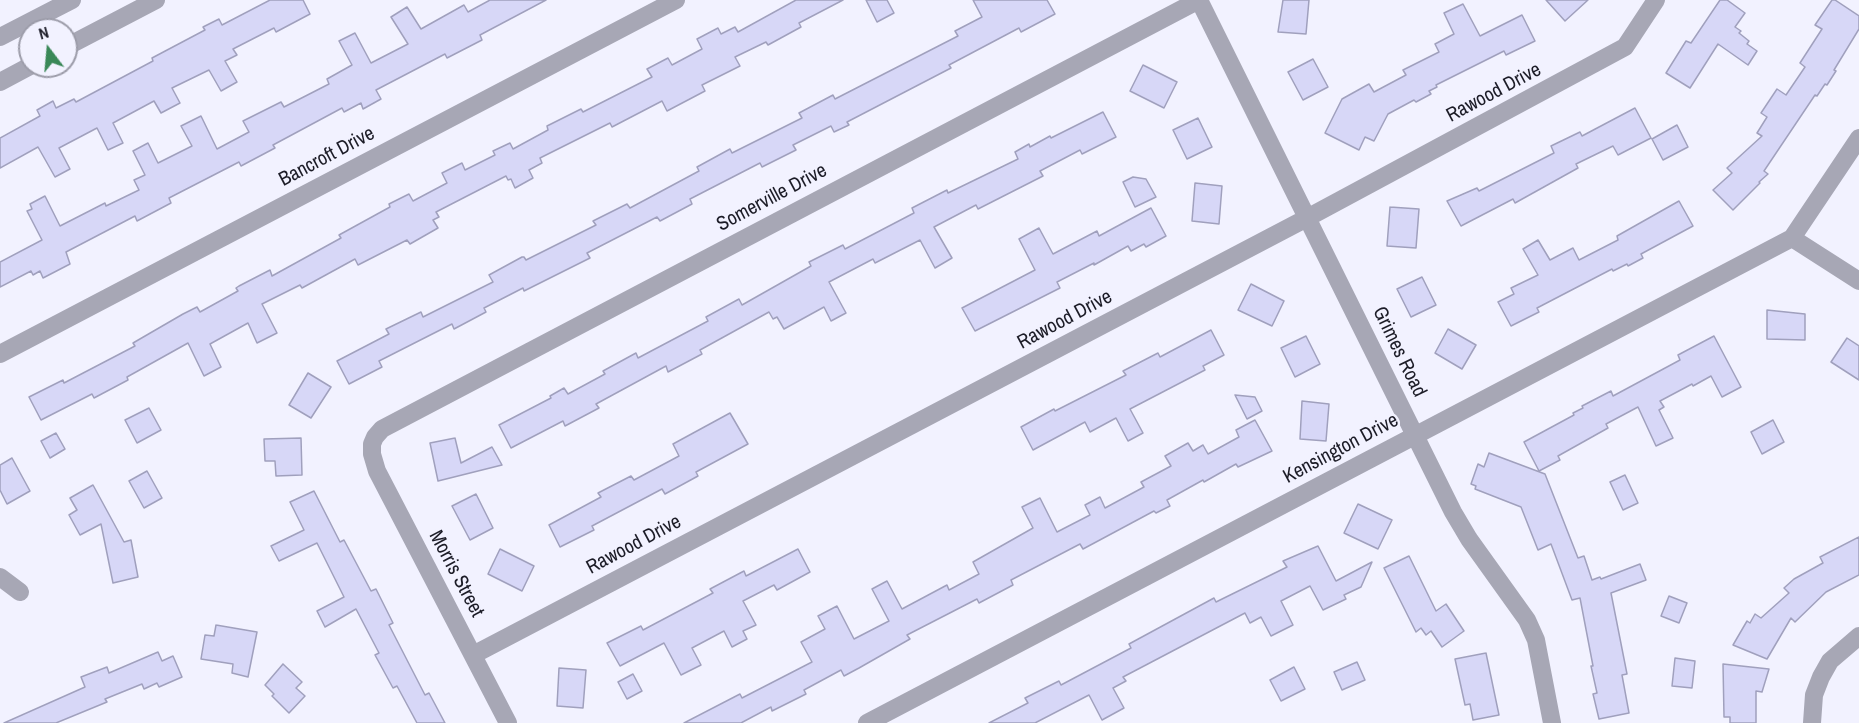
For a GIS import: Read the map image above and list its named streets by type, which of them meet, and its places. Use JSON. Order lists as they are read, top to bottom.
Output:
{
  "streets": {
    "street": [
      "Rawood Drive",
      "Bancroft Drive",
      "Somerville Drive",
      "Grimes Road",
      "Kensington Drive",
      "Morris Street"
    ]
  },
  "crossings": [
    ["Rawood Drive", "Grimes Road"],
    ["Rawood Drive", "Morris Street"],
    ["Somerville Drive", "Grimes Road"],
    ["Somerville Drive", "Morris Street"],
    ["Grimes Road", "Kensington Drive"]
  ],
  "north": "top"
}
